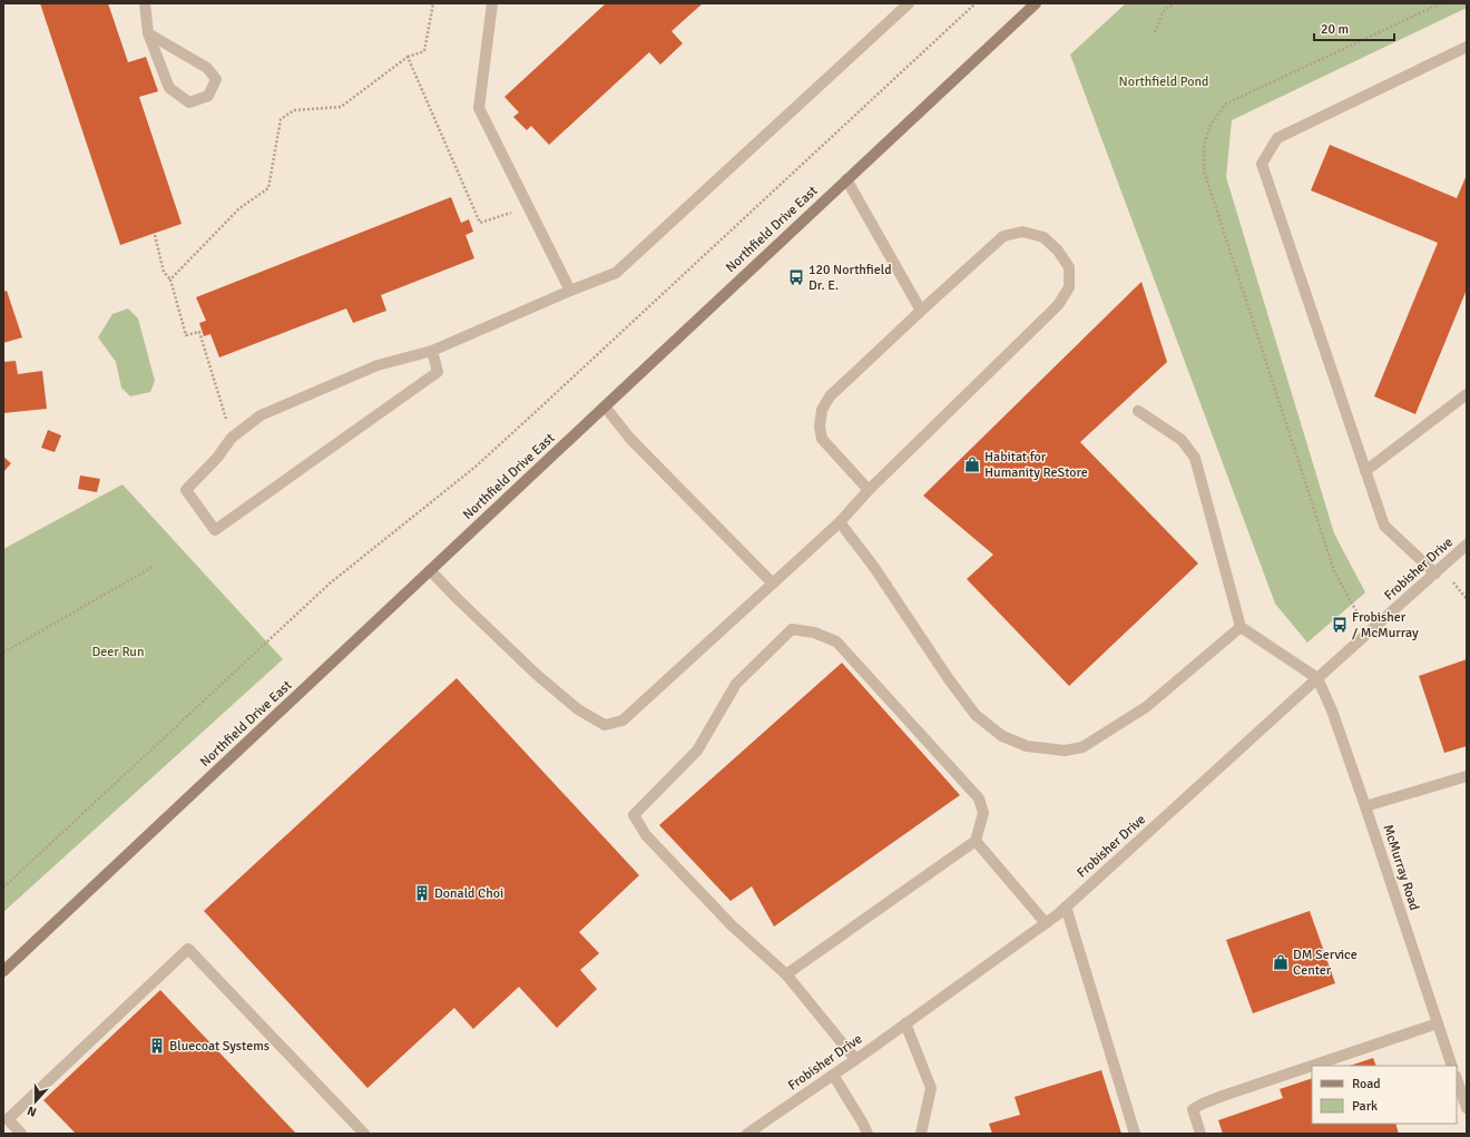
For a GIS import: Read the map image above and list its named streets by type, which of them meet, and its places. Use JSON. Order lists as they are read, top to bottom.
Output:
{
  "streets": {
    "main road": ["Northfield Drive East"],
    "street": ["Frobisher Drive", "McMurray Road"]
  },
  "crossings": [
    ["Frobisher Drive", "McMurray Road"]
  ],
  "parks": ["Northfield Pond", "Deer Run"],
  "places": {
    "bus stop": ["120 Northfield Dr. E.", "Frobisher / McMurray"],
    "shop": ["Habitat for Humanity ReStore", "DM Service Center"],
    "building": ["Donald Choi", "Bluecoat Systems"]
  },
  "legend": ["Road", "Park"],
  "scale_bar": "20 m",
  "north": "bottom"
}
